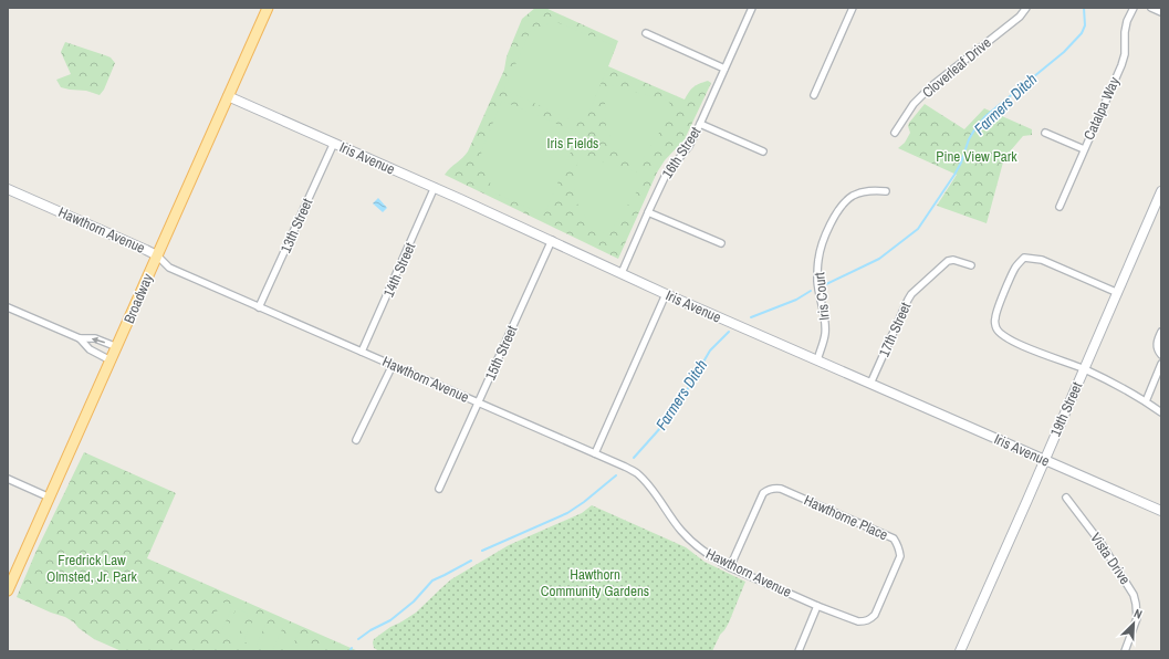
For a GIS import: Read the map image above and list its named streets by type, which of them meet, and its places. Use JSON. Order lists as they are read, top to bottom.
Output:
{
  "streets": {
    "main road": [
      "Iris Avenue",
      "Hawthorn Avenue",
      "Broadway",
      "19th Street"
    ],
    "street": [
      "Cloverleaf Drive",
      "Catalpa Way",
      "16th Street",
      "13th Street",
      "14th Street",
      "Iris Court",
      "17th Street",
      "15th Street",
      "Hawthorne Place",
      "Vista Drive"
    ]
  },
  "crossings": [
    ["16th Street", "Iris Avenue"],
    ["Iris Avenue", "13th Street"],
    ["Iris Avenue", "14th Street"],
    ["Iris Avenue", "Iris Court"],
    ["Iris Avenue", "Broadway"],
    ["Iris Avenue", "17th Street"],
    ["Iris Avenue", "15th Street"],
    ["Iris Avenue", "19th Street"],
    ["13th Street", "Hawthorn Avenue"],
    ["Hawthorn Avenue", "14th Street"],
    ["Hawthorn Avenue", "Broadway"],
    ["Hawthorn Avenue", "15th Street"],
    ["Hawthorn Avenue", "Hawthorne Place"]
  ],
  "water": ["Farmers Ditch"],
  "parks": [
    "Iris Fields",
    "Pine View Park",
    "Fredrick Law Olmsted, Jr. Park",
    "Hawthorn Community Gardens"
  ],
  "north": "top right"
}
